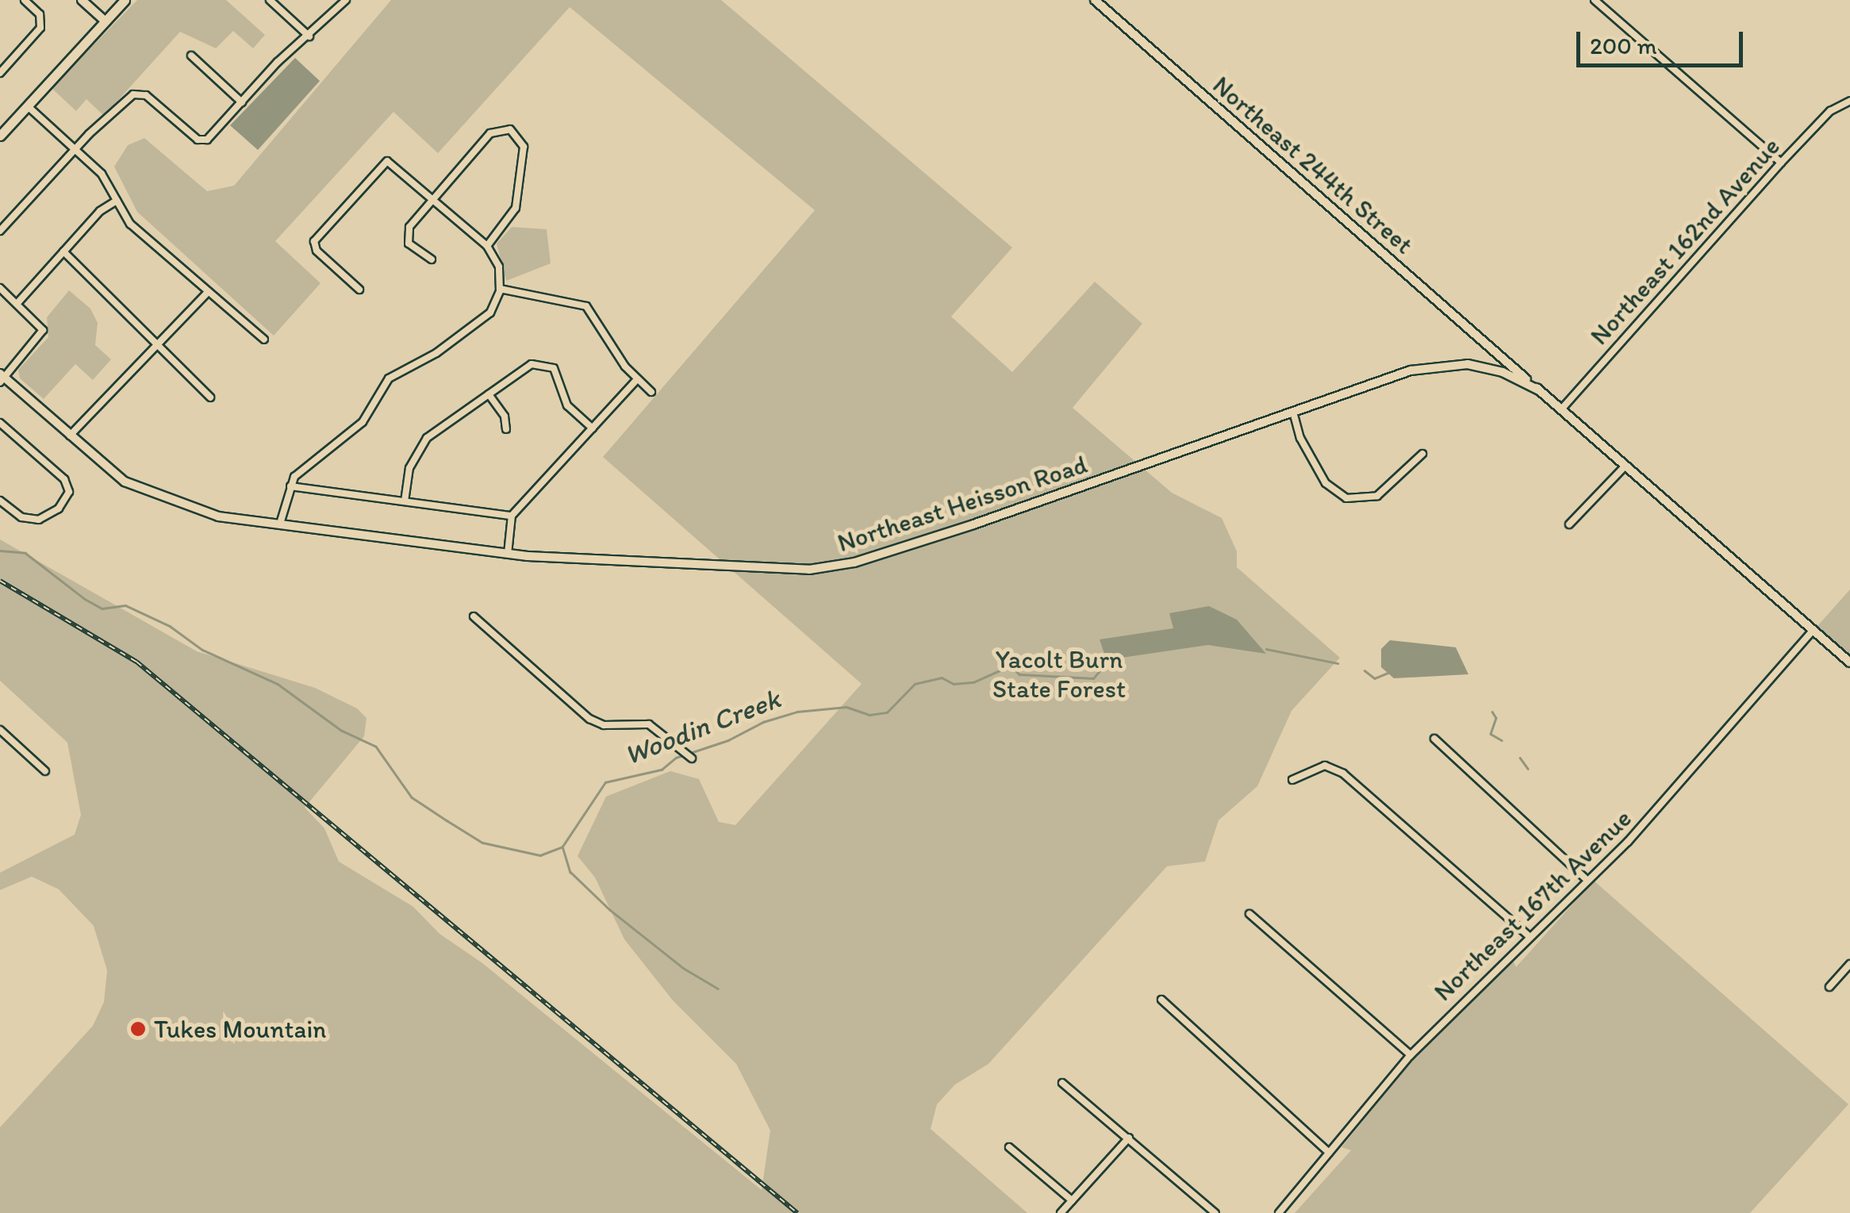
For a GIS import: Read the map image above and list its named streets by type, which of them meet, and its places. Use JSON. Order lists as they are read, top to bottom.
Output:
{
  "streets": {
    "street": [
      "Northeast 244th Street",
      "Northeast 162nd Avenue",
      "Northeast Heisson Road",
      "Northeast 167th Avenue"
    ]
  },
  "crossings": [
    ["Northeast 244th Street", "Northeast Heisson Road"]
  ],
  "water": ["Woodin Creek"],
  "parks": ["Yacolt Burn State Forest"],
  "places": ["Tukes Mountain"],
  "scale_bar": "200 m"
}
